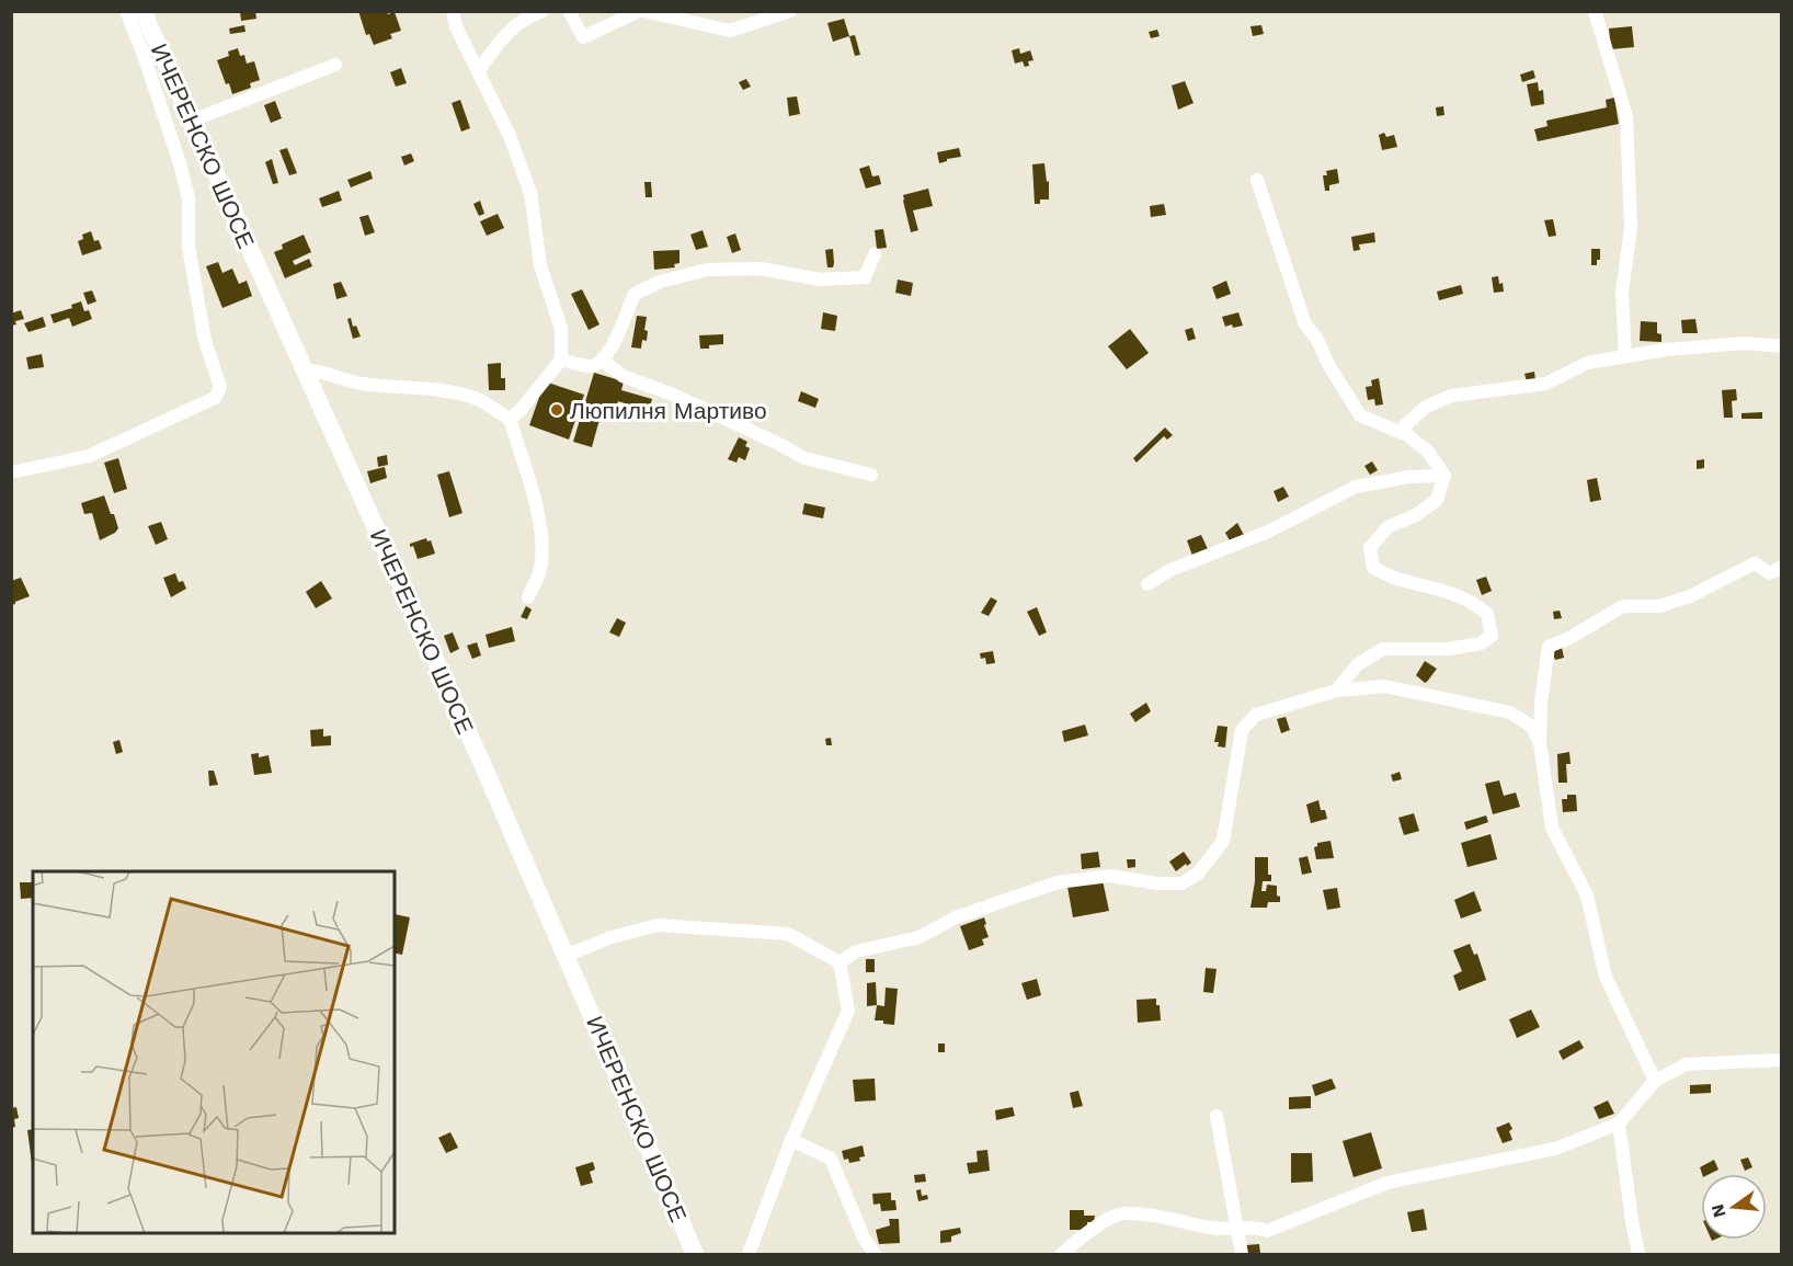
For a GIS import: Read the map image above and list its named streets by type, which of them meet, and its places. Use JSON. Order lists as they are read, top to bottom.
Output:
{
  "streets": {
    "street": ["ИЧЕРЕНСКО ШОСЕ"]
  },
  "places": ["Люпилня Мартиво"],
  "north": "left"
}
